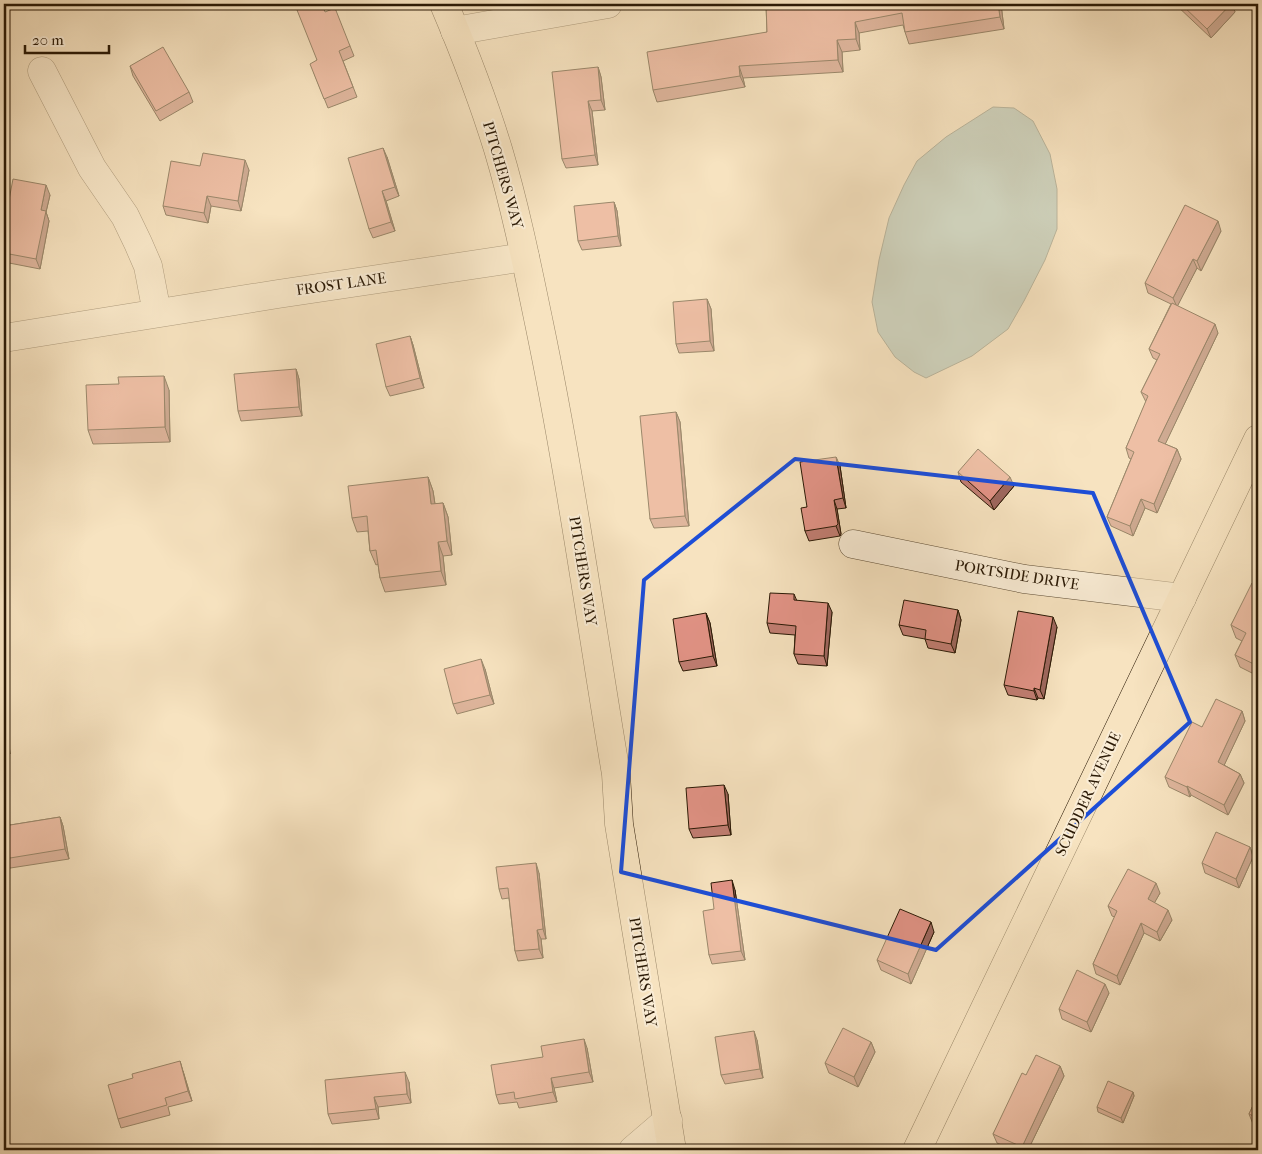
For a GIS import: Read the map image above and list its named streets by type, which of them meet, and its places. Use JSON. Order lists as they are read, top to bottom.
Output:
{
  "streets": {
    "main road": ["PITCHERS WAY", "SCUDDER AVENUE"],
    "street": ["FROST LANE", "PORTSIDE DRIVE"]
  },
  "crossings": [
    ["PITCHERS WAY", "FROST LANE"],
    ["PORTSIDE DRIVE", "SCUDDER AVENUE"]
  ],
  "scale_bar": "20 m"
}
